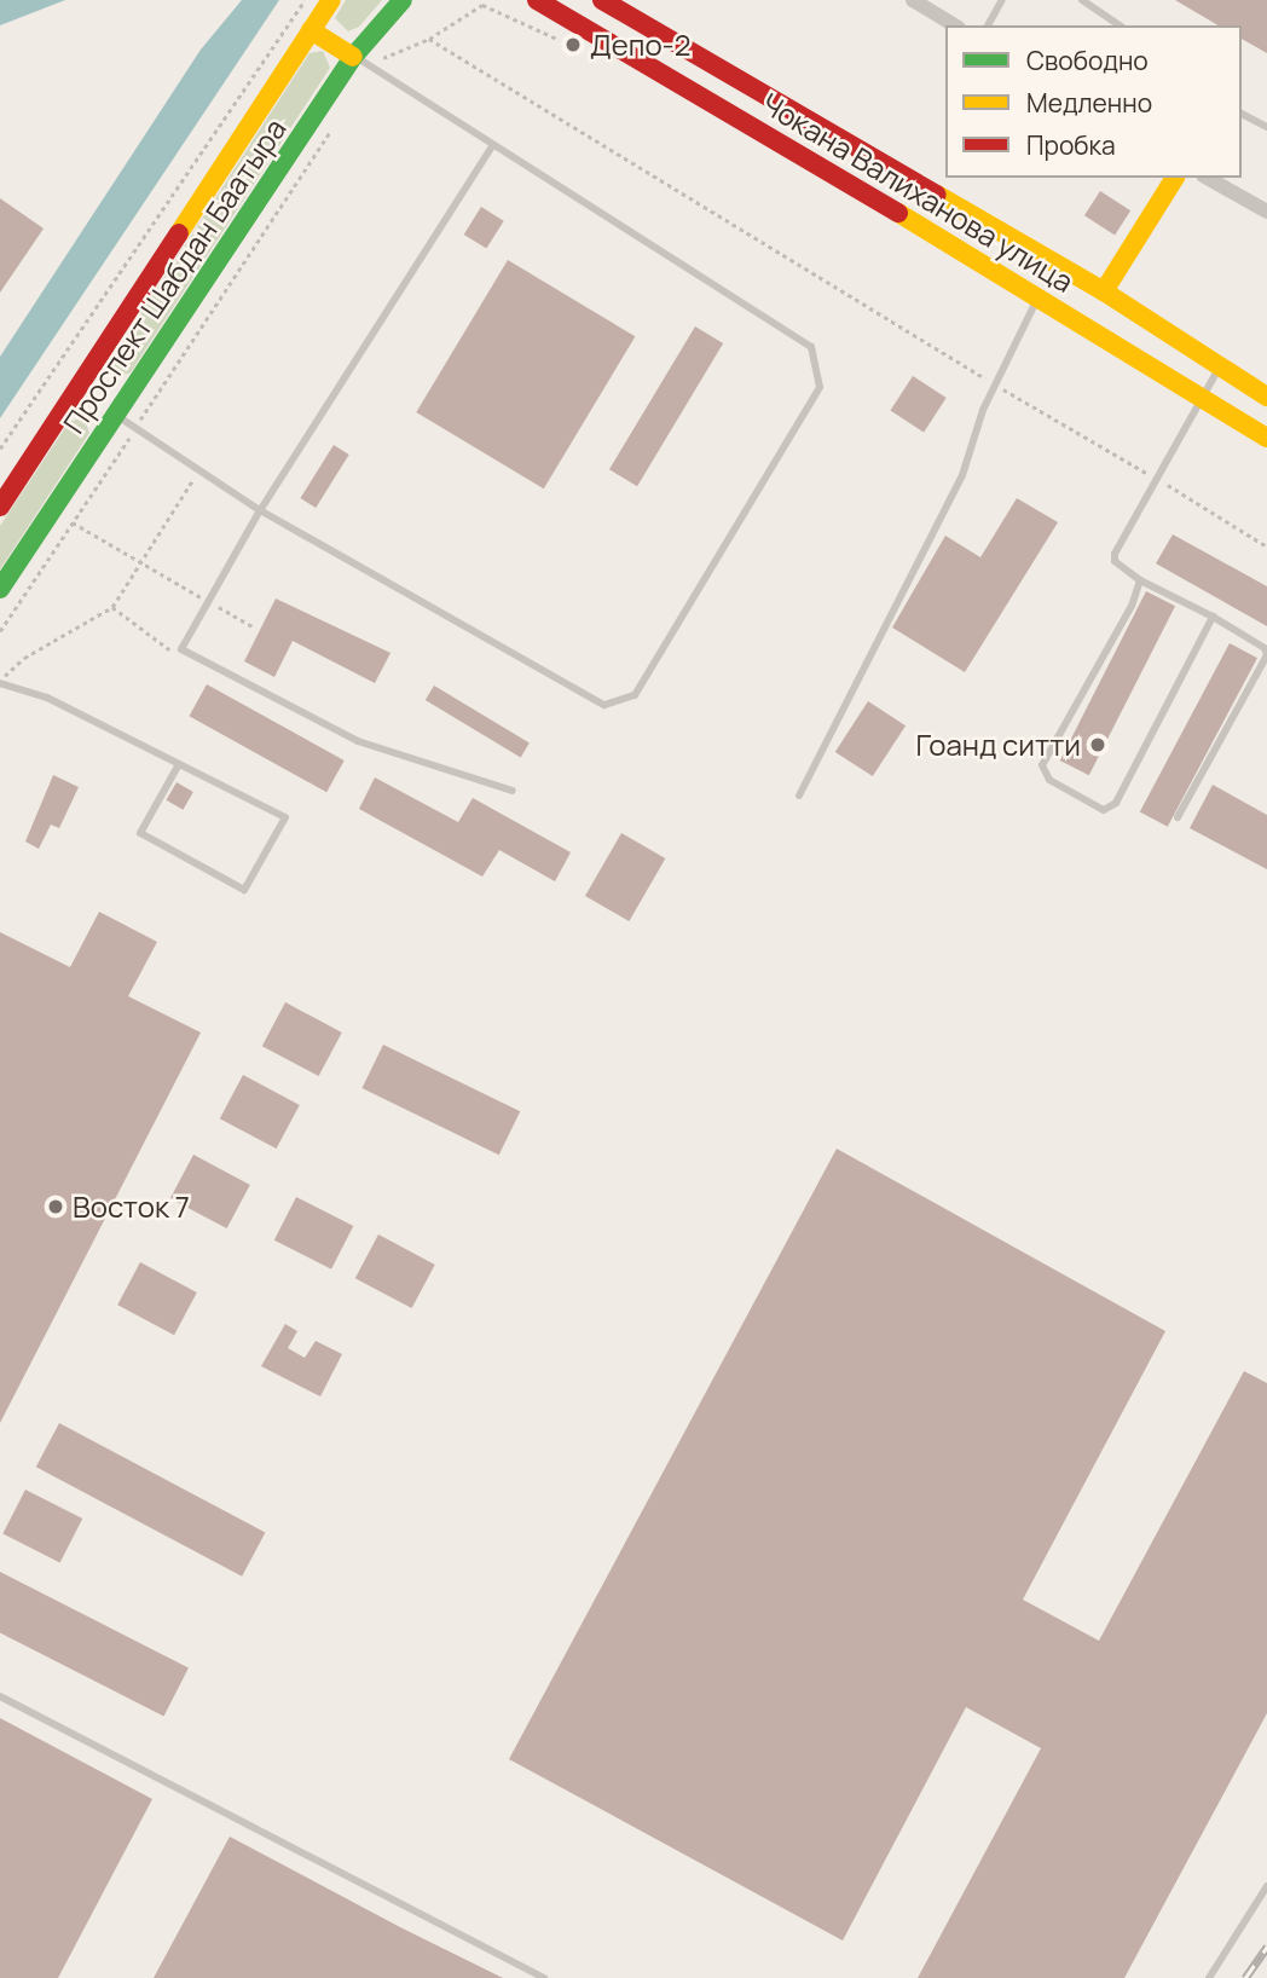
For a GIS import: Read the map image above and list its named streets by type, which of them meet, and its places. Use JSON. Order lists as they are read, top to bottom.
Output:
{
  "streets": {
    "main road": ["Чокана Валиханова улица", "Проспект Шабдан Баатыра"]
  },
  "places": ["Депо-2", "Гоанд ситти", "Восток 7"],
  "legend": ["Свободно", "Медленно", "Пробка"]
}
